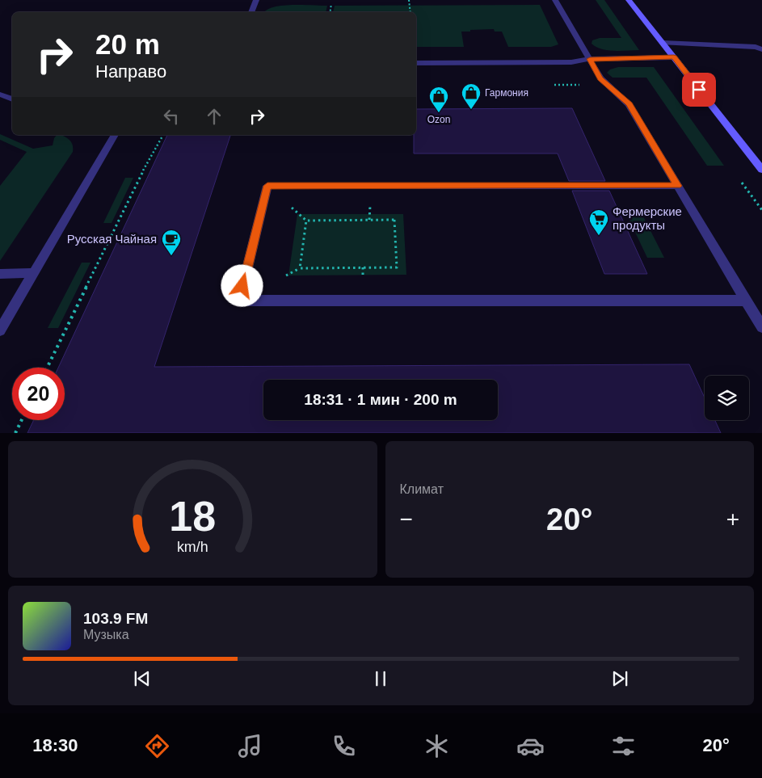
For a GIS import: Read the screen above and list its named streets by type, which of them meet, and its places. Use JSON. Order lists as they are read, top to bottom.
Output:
{
  "places": {
    "shop": ["Гармония", "Ozon"],
    "supermarket": ["Фермерские продукты"],
    "cafe": ["Русская Чайная"]
  },
  "page": {
    "turn": ["20 m", "Направо"],
    "limit": "20",
    "trip": "18:31 · 1 мин · 200 m",
    "tile": "Климат",
    "heat": ["−", "20°", "+"],
    "song": ["103.9 FM", "Музыка"],
    "tabs": ["18:30", "20°"],
    "gauge": ["18", "km/h"]
  }
}
